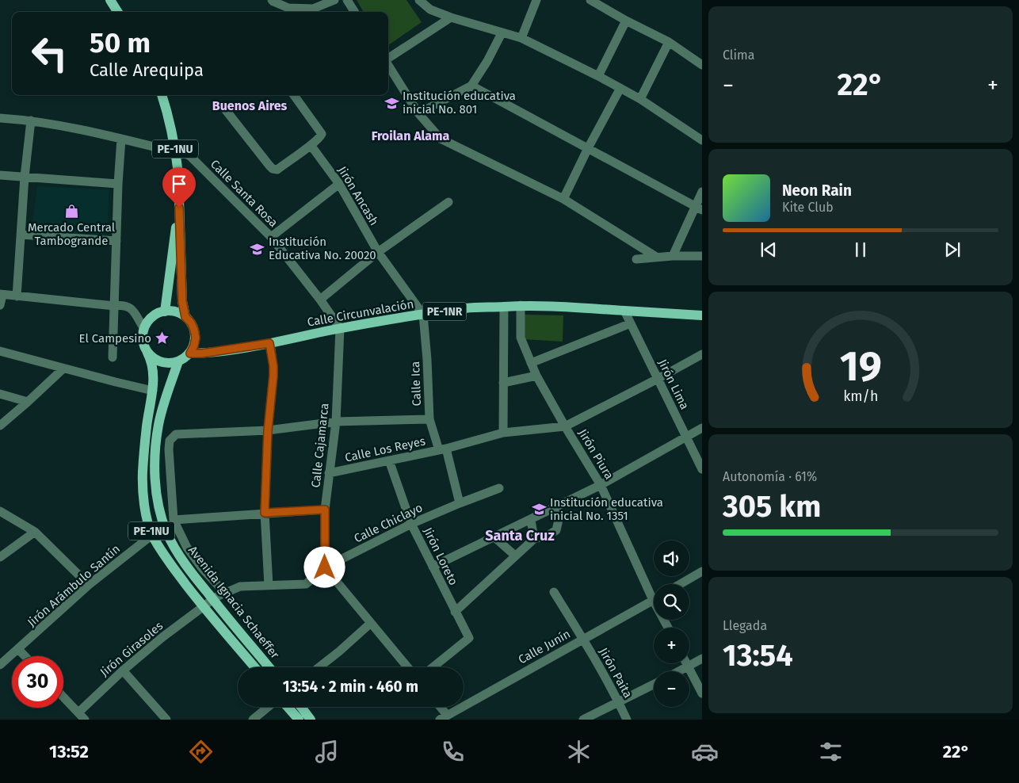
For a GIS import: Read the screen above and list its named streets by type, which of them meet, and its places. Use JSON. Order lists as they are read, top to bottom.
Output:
{
  "streets": {
    "main road": [
      "PE-1NU",
      "PE-1NR",
      "Calle Circunvalación",
      "Avenida Ignacia Schaeffer"
    ],
    "street": [
      "Calle Santa Rosa",
      "Jirón Ancash",
      "Calle Ica",
      "Jirón Lima",
      "Calle Cajamarca",
      "Calle Los Reyes",
      "Jirón Piura",
      "Calle Chiclayo",
      "Jirón Loreto",
      "Jirón Arámbulo Santín",
      "Calle Junín",
      "Jirón Girasoles",
      "Jirón Paita"
    ]
  },
  "crossings": [
    ["PE-1NU", "Calle Santa Rosa"],
    ["PE-1NU", "Calle Circunvalación"],
    ["PE-1NU", "Avenida Ignacia Schaeffer"],
    ["Calle Santa Rosa", "Calle Circunvalación"],
    ["Calle Santa Rosa", "Calle Cajamarca"],
    ["Jirón Ancash", "Calle Circunvalación"],
    ["Jirón Ancash", "Calle Ica"],
    ["Calle Circunvalación", "Calle Ica"],
    ["Calle Circunvalación", "Jirón Lima"],
    ["Calle Circunvalación", "Calle Cajamarca"],
    ["Calle Circunvalación", "Jirón Piura"],
    ["Calle Circunvalación", "Avenida Ignacia Schaeffer"],
    ["Calle Ica", "Calle Los Reyes"],
    ["Calle Ica", "Calle Chiclayo"],
    ["Calle Cajamarca", "Calle Los Reyes"],
    ["Calle Cajamarca", "Calle Chiclayo"],
    ["Calle Cajamarca", "Jirón Arámbulo Santín"],
    ["Calle Los Reyes", "Jirón Piura"],
    ["Calle Los Reyes", "Jirón Loreto"],
    ["Calle Chiclayo", "Jirón Loreto"],
    ["Calle Chiclayo", "Avenida Ignacia Schaeffer"],
    ["Calle Chiclayo", "Jirón Girasoles"],
    ["Jirón Arámbulo Santín", "Avenida Ignacia Schaeffer"],
    ["Avenida Ignacia Schaeffer", "Jirón Girasoles"],
    ["Calle Junín", "Jirón Paita"]
  ],
  "districts": ["Buenos Aires", "Froilan Alama", "Santa Cruz"],
  "places": {
    "school or university": ["Institución educativa inicial No. 801", "Institución Educativa No. 20020", "Institución educativa inicial No. 1351"],
    "shop": ["Mercado Central Tambogrande"],
    "place": ["El Campesino"]
  },
  "page": {
    "tile": [
      "Clima",
      ["Autonomía · 61%", "305 km"],
      ["Llegada", "13:54"]
    ],
    "turn": ["50 m", "Calle Arequipa"],
    "heat": ["−", "22°", "+"],
    "song": ["Neon Rain", "Kite Club"],
    "map_buttons": ["+", "−"],
    "limit": "30",
    "trip": "13:54 · 2 min · 460 m",
    "tabs": ["13:52", "22°"],
    "gauge": ["19", "km/h"]
  }
}
